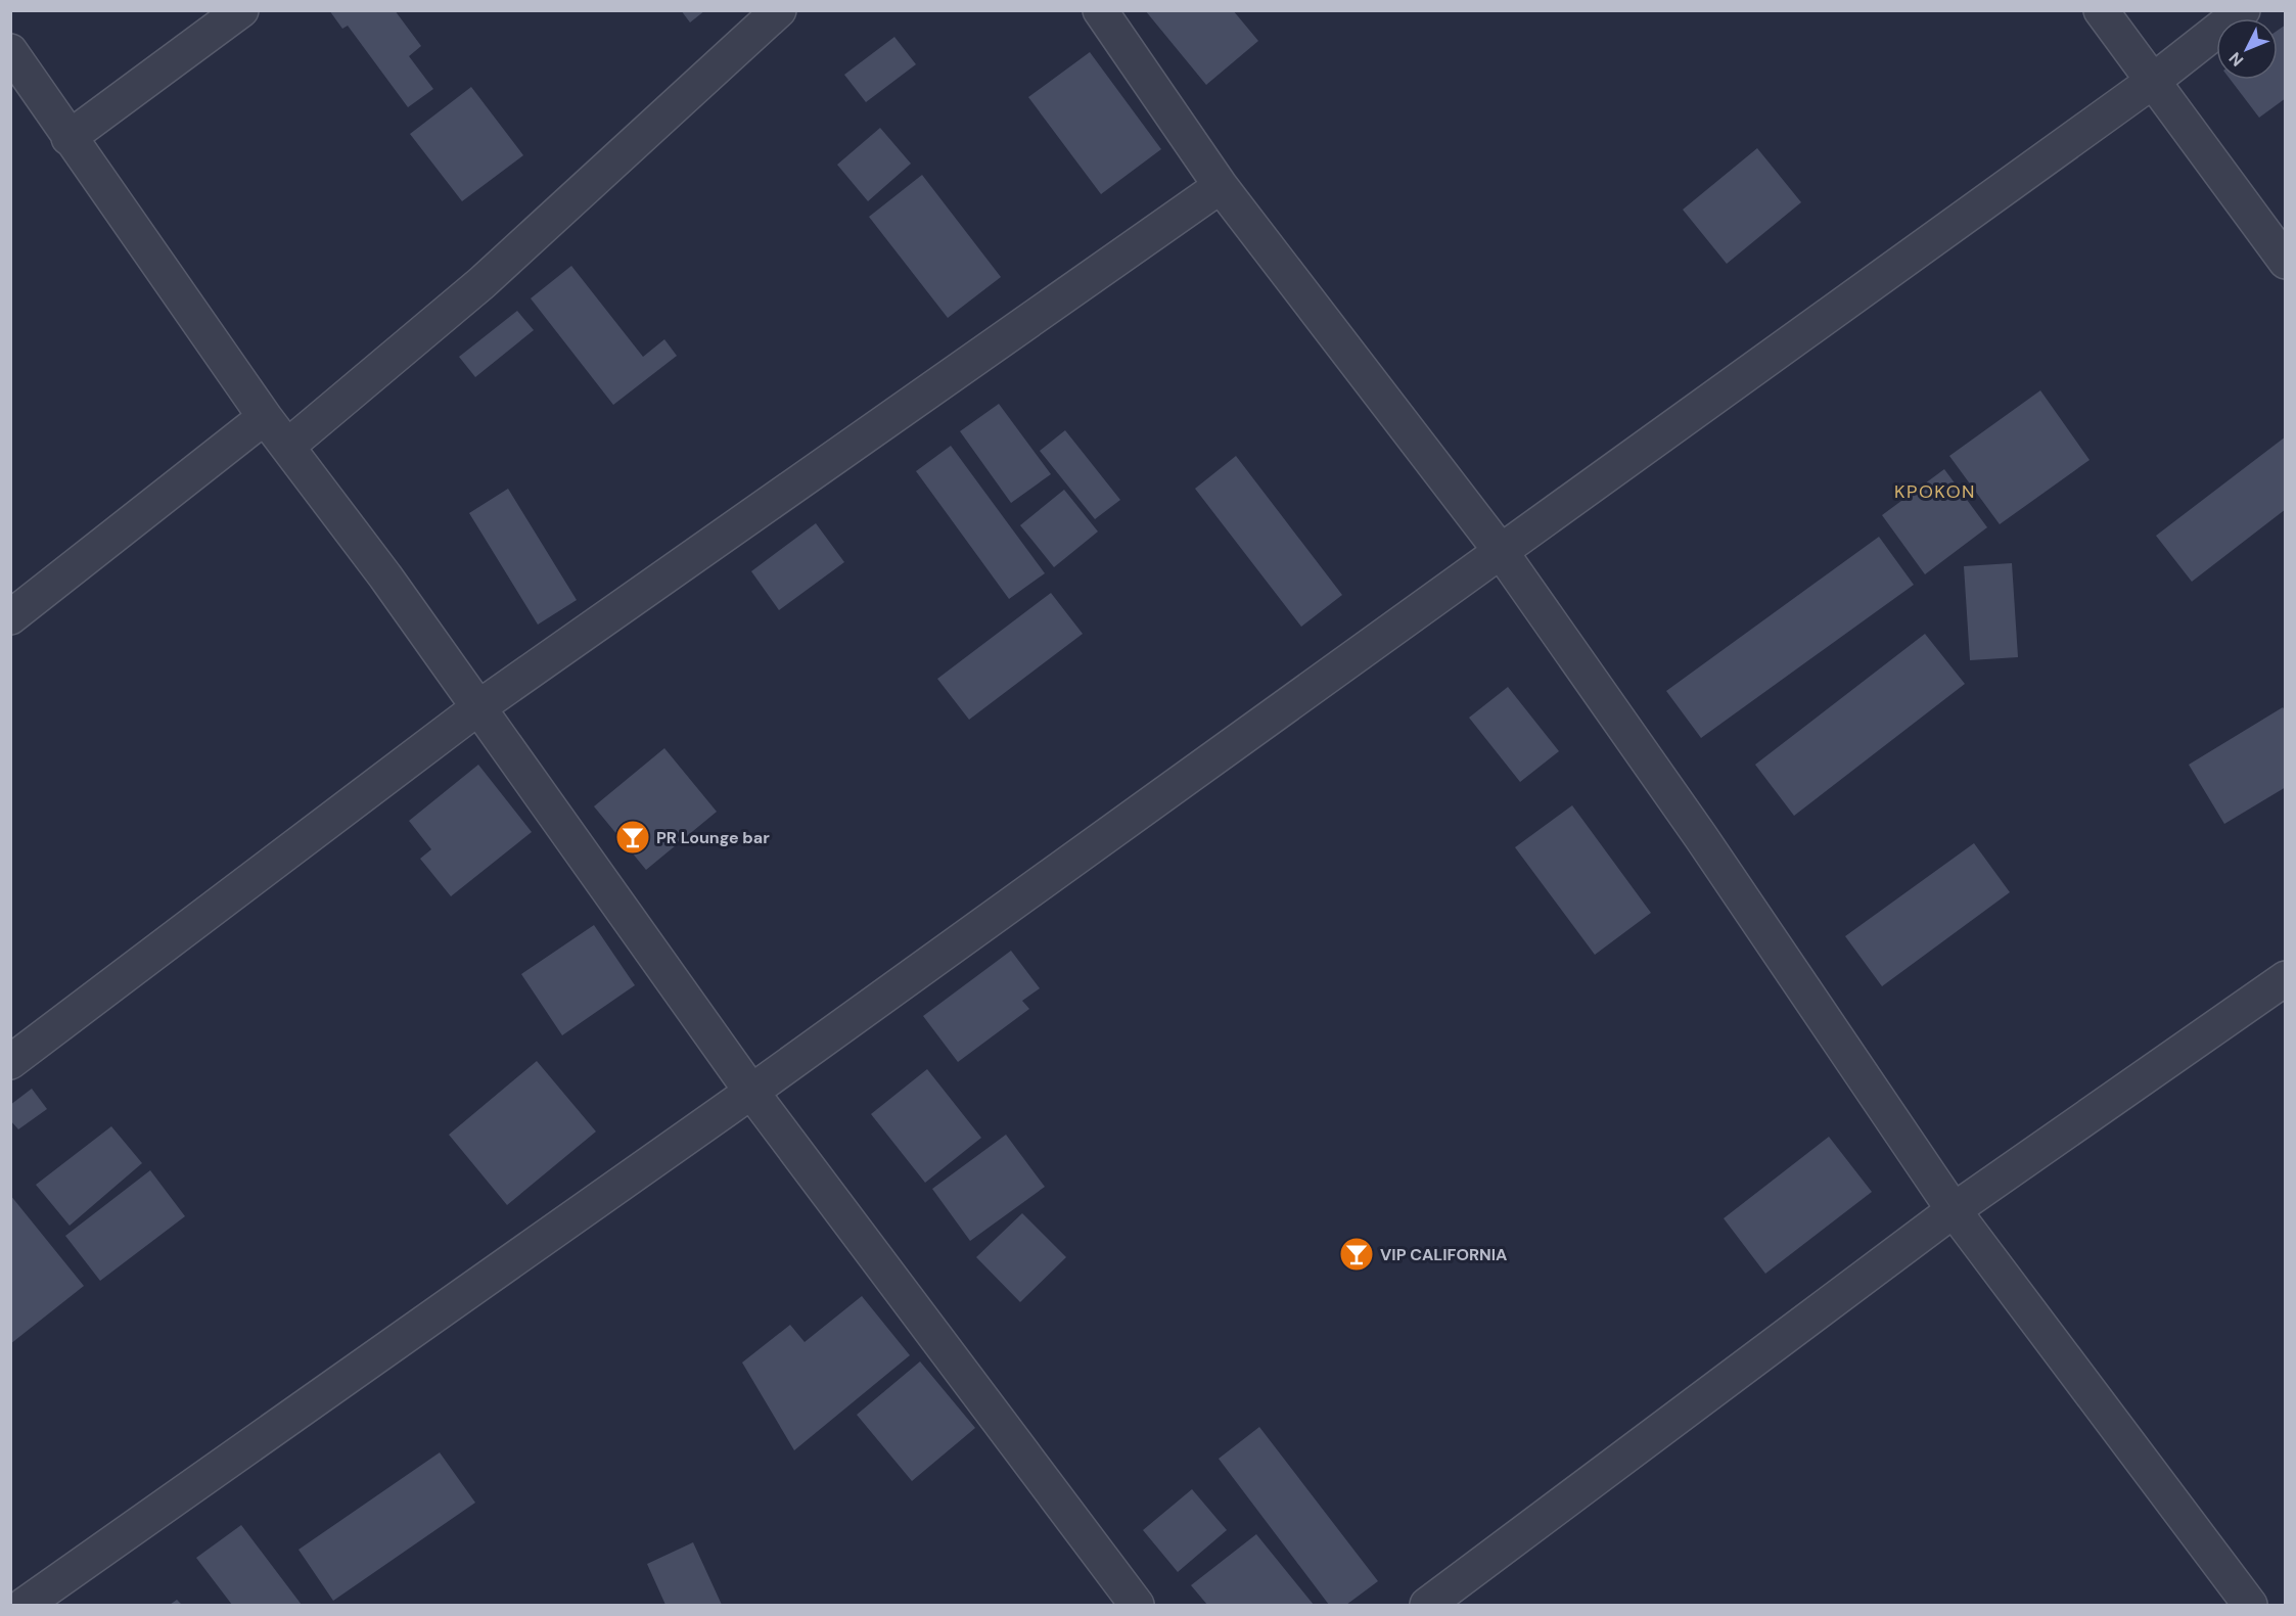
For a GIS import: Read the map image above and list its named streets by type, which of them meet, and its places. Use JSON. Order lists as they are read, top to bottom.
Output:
{
  "districts": ["KPOKON"],
  "places": {
    "bar": ["PR Lounge bar", "VIP CALIFORNIA"]
  },
  "north": "bottom left"
}
